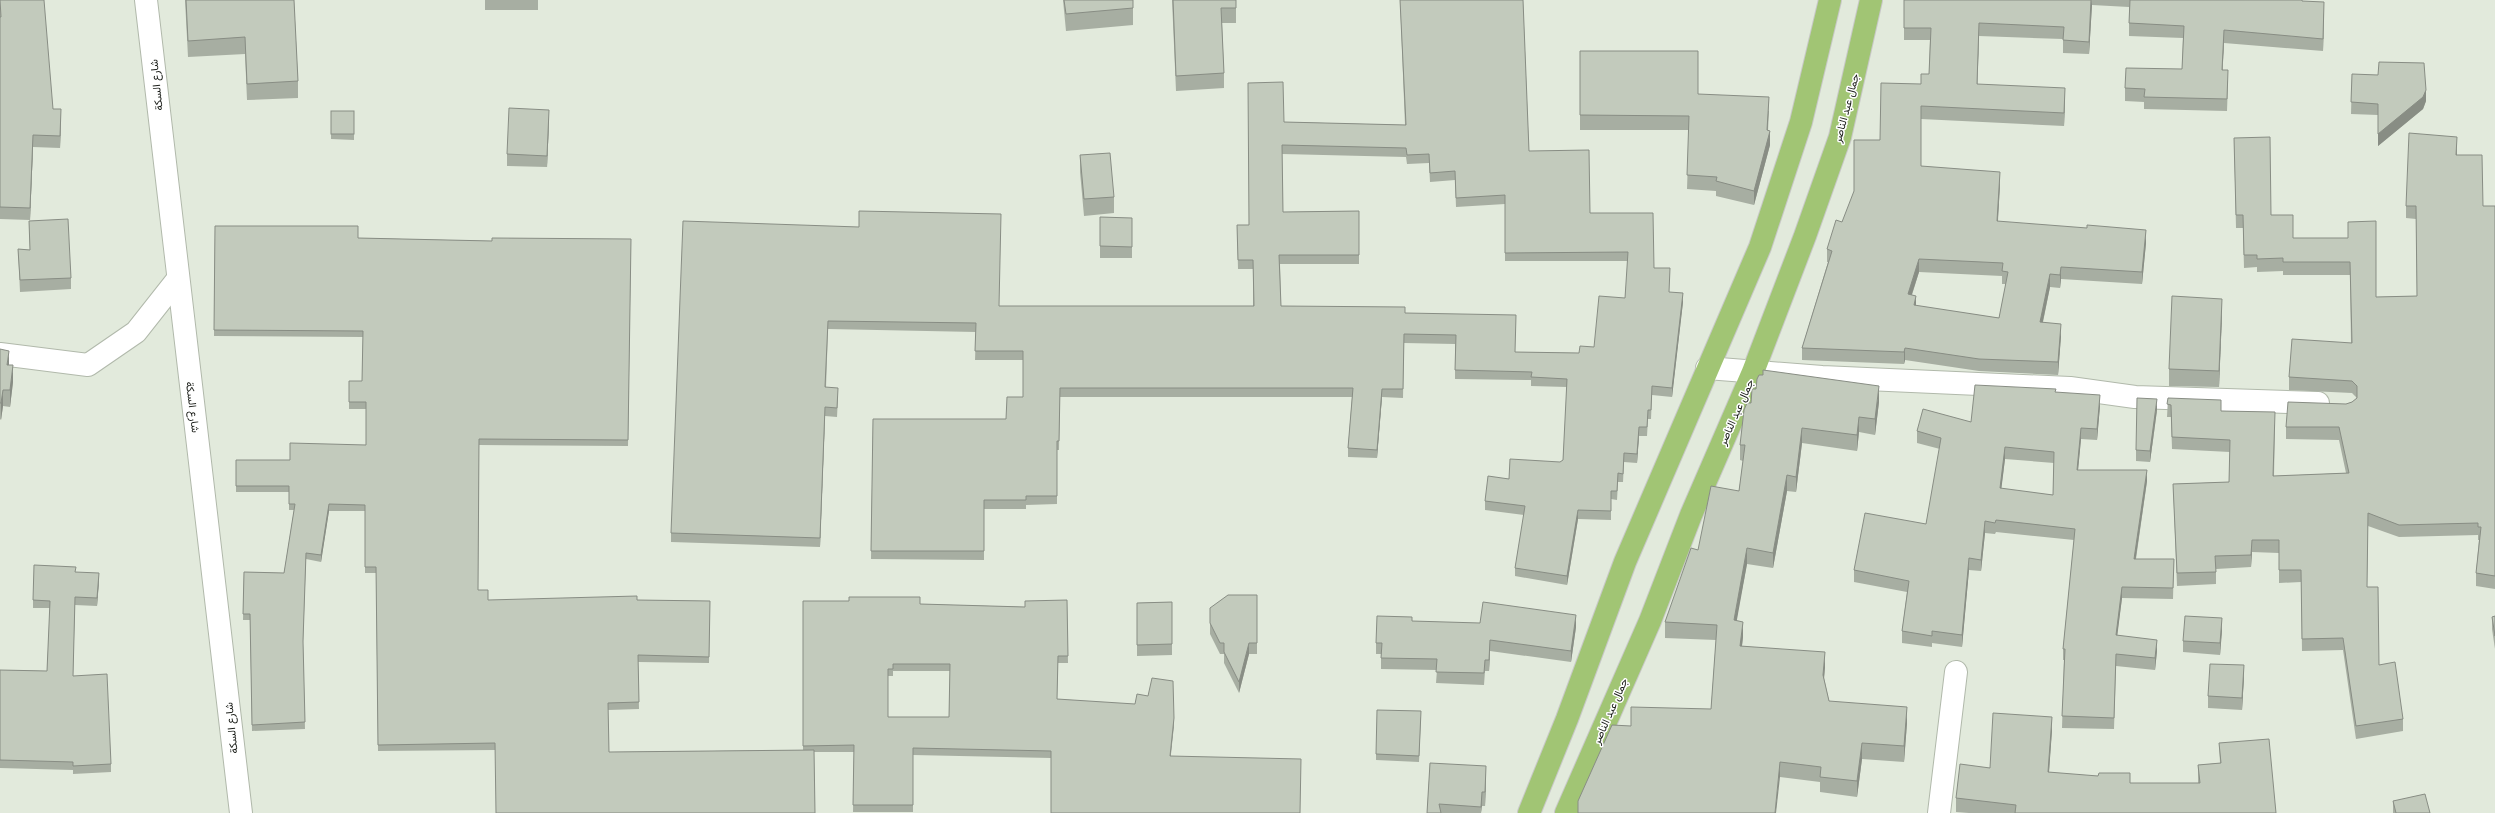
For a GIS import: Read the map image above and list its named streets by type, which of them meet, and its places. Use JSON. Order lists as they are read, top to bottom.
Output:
{
  "streets": {
    "main road": ["جمال عبد الناصر"],
    "street": ["شارع السكة"]
  }
}
